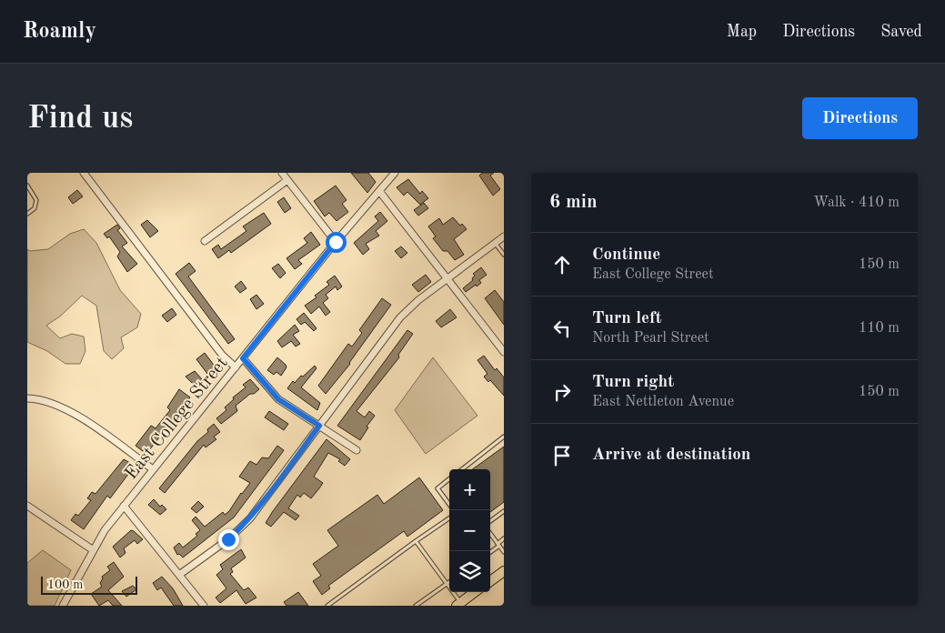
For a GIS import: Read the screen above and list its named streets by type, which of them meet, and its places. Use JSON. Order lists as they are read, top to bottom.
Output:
{
  "streets": {
    "street": ["East College Street"]
  },
  "scale_bar": "100 m",
  "page": {
    "header": "Roamly",
    "nav": ["Map", "Directions", "Saved"],
    "buttons": "Directions",
    "title": "Find us",
    "heading": ["6 min", "Walk · 410 m"],
    "list": [
      ["Continue", "East College Street", "150 m"],
      ["Turn left", "North Pearl Street", "110 m"],
      ["Turn right", "East Nettleton Avenue", "150 m"],
      "Arrive at destination"
    ],
    "map_buttons": ["+", "−"],
    "scale": "100 m"
  }
}
